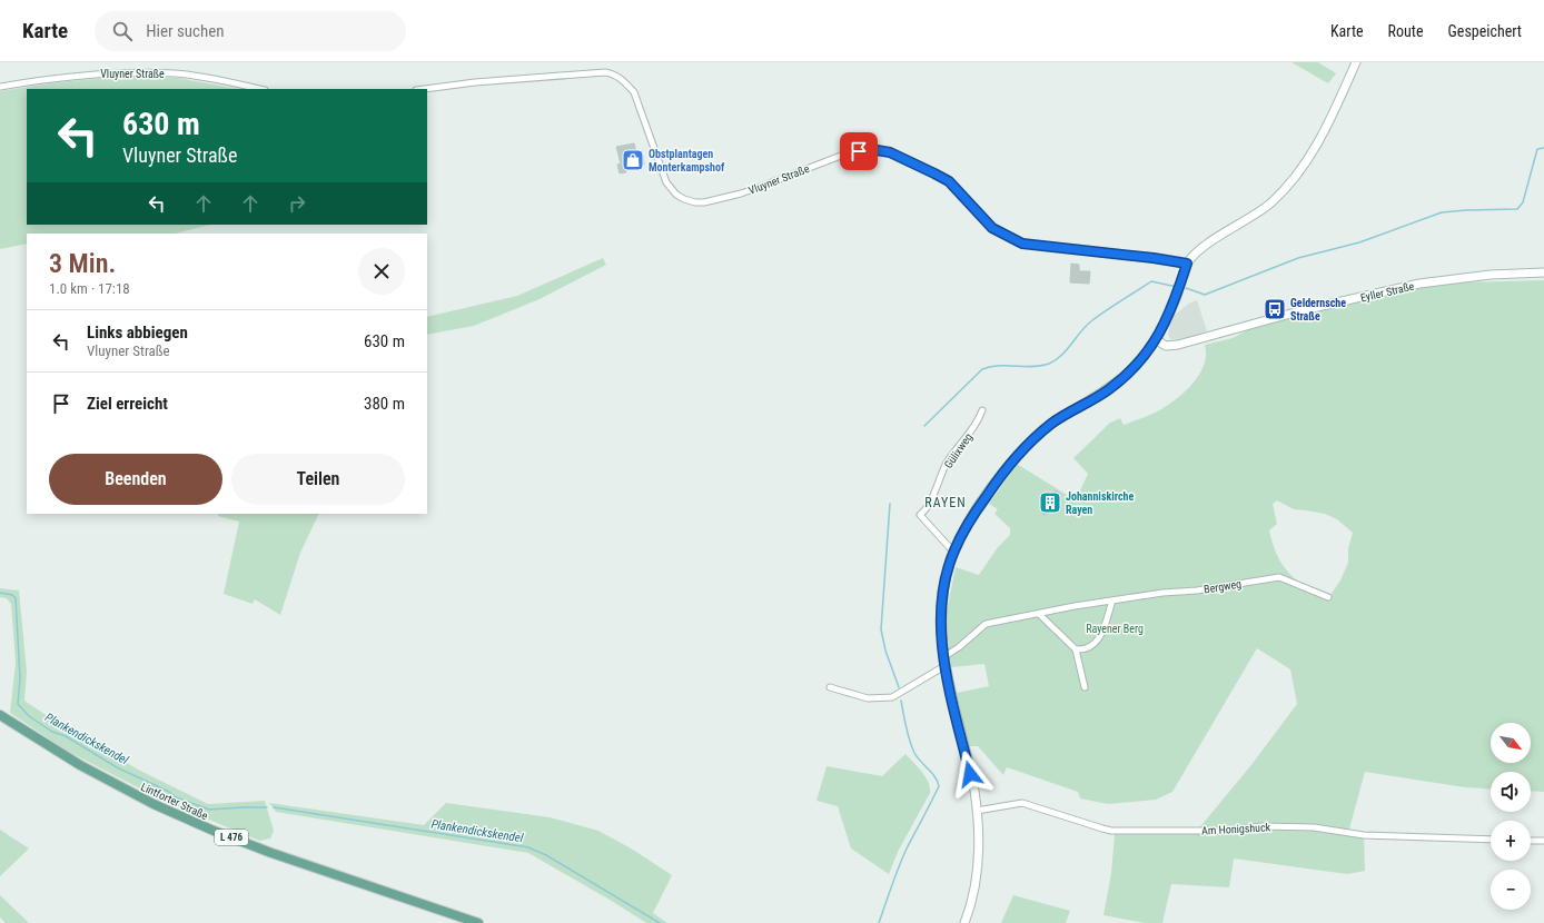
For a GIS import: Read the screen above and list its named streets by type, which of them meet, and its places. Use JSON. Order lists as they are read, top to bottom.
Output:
{
  "streets": {
    "main road": ["Eyller Straße", "Lintforter Straße", "L 476"],
    "street": [
      "Vluyner Straße",
      "Gülixweg",
      "Bergweg",
      "Am Honigshuck"
    ]
  },
  "districts": ["RAYEN"],
  "water": ["Plankendickskendel"],
  "parks": ["Rayener Berg"],
  "places": {
    "shop": ["Obstplantagen Monterkampshof"],
    "bus stop": ["Geldernsche Straße"],
    "building": ["Johanniskirche Rayen"]
  },
  "north": "bottom right",
  "page": {
    "header": "Karte",
    "search": "Hier suchen",
    "nav": ["Karte", "Route", "Gespeichert"],
    "turn": ["630 m", "Vluyner Straße"],
    "heading": ["3 Min.", "1.0 km · 17:18"],
    "list": [
      {
        "name": "Links abbiegen",
        "note": "Vluyner Straße",
        "value": "630 m"
      },
      {
        "name": "Ziel erreicht",
        "value": "380 m"
      }
    ],
    "buttons": ["Beenden", "Teilen"],
    "map_buttons": ["+", "−"]
  }
}
